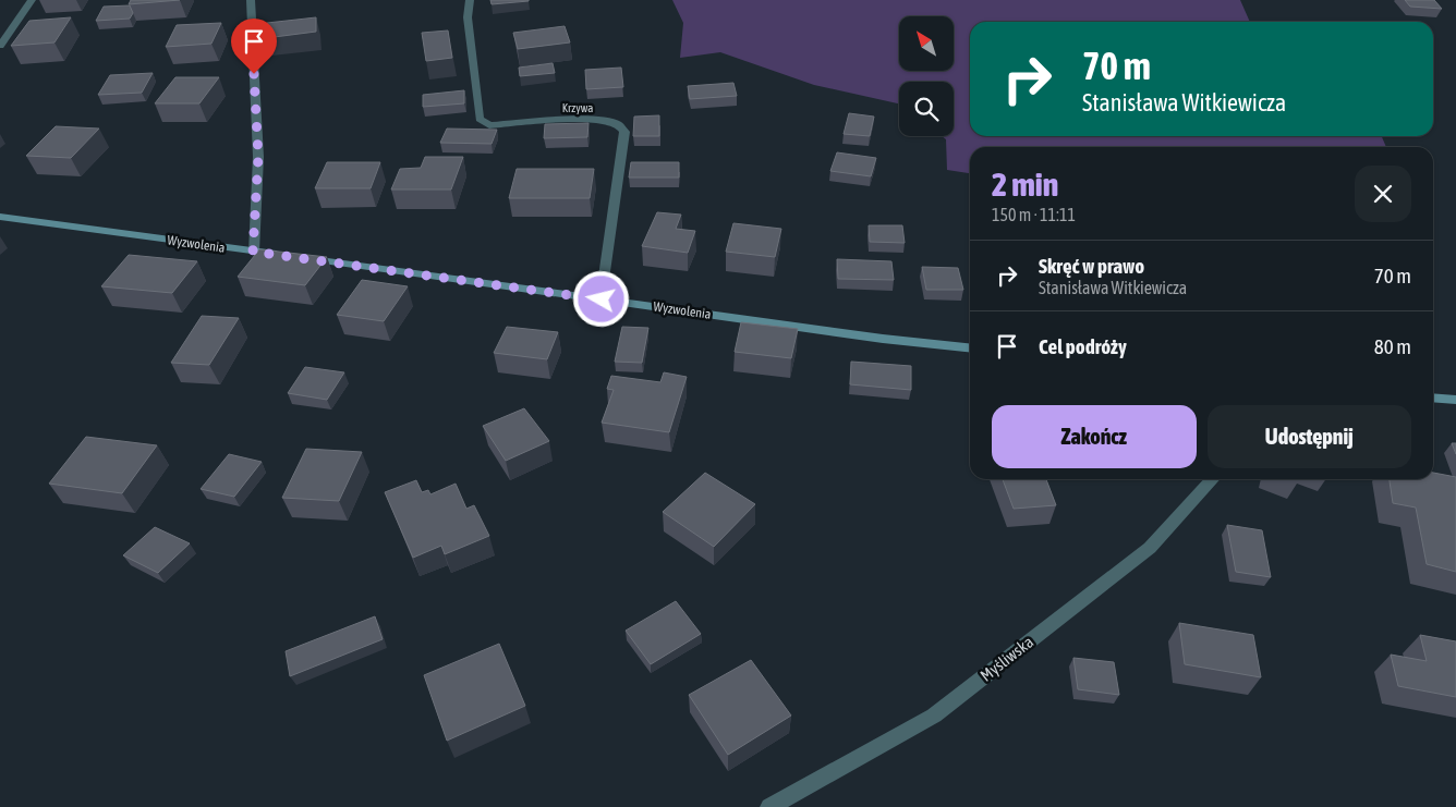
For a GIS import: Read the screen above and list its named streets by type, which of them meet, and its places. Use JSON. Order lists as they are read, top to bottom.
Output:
{
  "streets": {
    "street": ["Krzywa", "Wyzwolenia", "Myśliwska"]
  },
  "crossings": [
    ["Krzywa", "Wyzwolenia"]
  ],
  "north": "top left",
  "page": {
    "turn": ["70 m", "Stanisława Witkiewicza"],
    "heading": ["2 min", "150 m · 11:11"],
    "list": [
      {
        "name": "Skręć w prawo",
        "note": "Stanisława Witkiewicza",
        "value": "70 m"
      },
      {
        "name": "Cel podróży",
        "value": "80 m"
      }
    ],
    "buttons": ["Zakończ", "Udostępnij"]
  }
}
